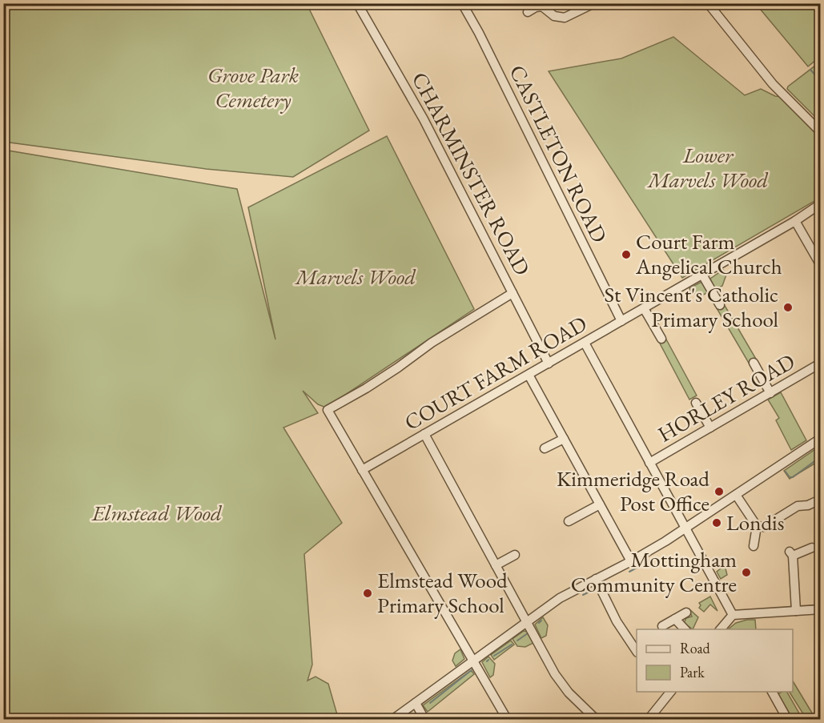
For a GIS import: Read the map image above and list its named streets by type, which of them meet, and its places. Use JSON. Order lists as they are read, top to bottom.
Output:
{
  "streets": {
    "street": [
      "CASTLETON ROAD",
      "CHARMINSTER ROAD",
      "COURT FARM ROAD",
      "HORLEY ROAD"
    ]
  },
  "crossings": [
    ["CASTLETON ROAD", "COURT FARM ROAD"],
    ["CHARMINSTER ROAD", "COURT FARM ROAD"]
  ],
  "parks": [
    "Grove Park Cemetery",
    "Lower Marvels Wood",
    "Marvels Wood",
    "Elmstead Wood"
  ],
  "places": [
    "Court Farm Angelical Church",
    "St Vincent's Catholic Primary School",
    "Kimmeridge Road Post Office",
    "Londis",
    "Mottingham Community Centre",
    "Elmstead Wood Primary School"
  ],
  "legend": ["Road", "Park"]
}
